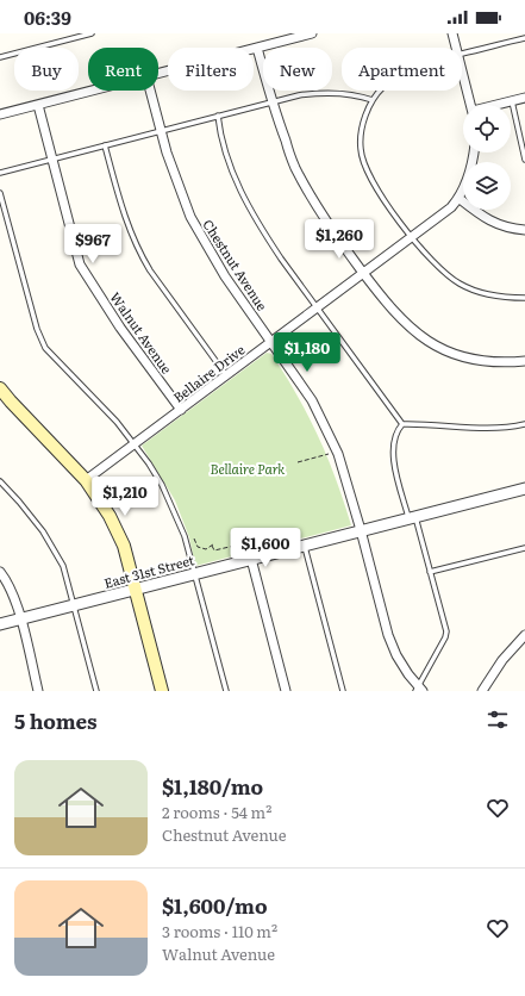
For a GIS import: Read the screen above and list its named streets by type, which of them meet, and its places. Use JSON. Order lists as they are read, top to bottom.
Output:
{
  "streets": {
    "street": [
      "Chestnut Avenue",
      "Walnut Avenue",
      "Bellaire Drive",
      "East 31st Street"
    ]
  },
  "crossings": [
    ["Chestnut Avenue", "Bellaire Drive"],
    ["Chestnut Avenue", "East 31st Street"],
    ["Walnut Avenue", "Bellaire Drive"]
  ],
  "parks": ["Bellaire Park"],
  "page": {
    "status": "06:39",
    "chip": [
      "Buy",
      "Rent",
      "Filters",
      "New",
      "Apartment"
    ],
    "price": [
      "$1,260",
      "$967",
      "$1,180",
      "$1,210",
      "$1,600"
    ],
    "heading": "5 homes",
    "list": [
      {
        "name": "$1,180/mo",
        "note": "2 rooms · 54 m² · Chestnut Avenue"
      },
      {
        "name": "$1,600/mo",
        "note": "3 rooms · 110 m² · Walnut Avenue"
      }
    ]
  }
}
